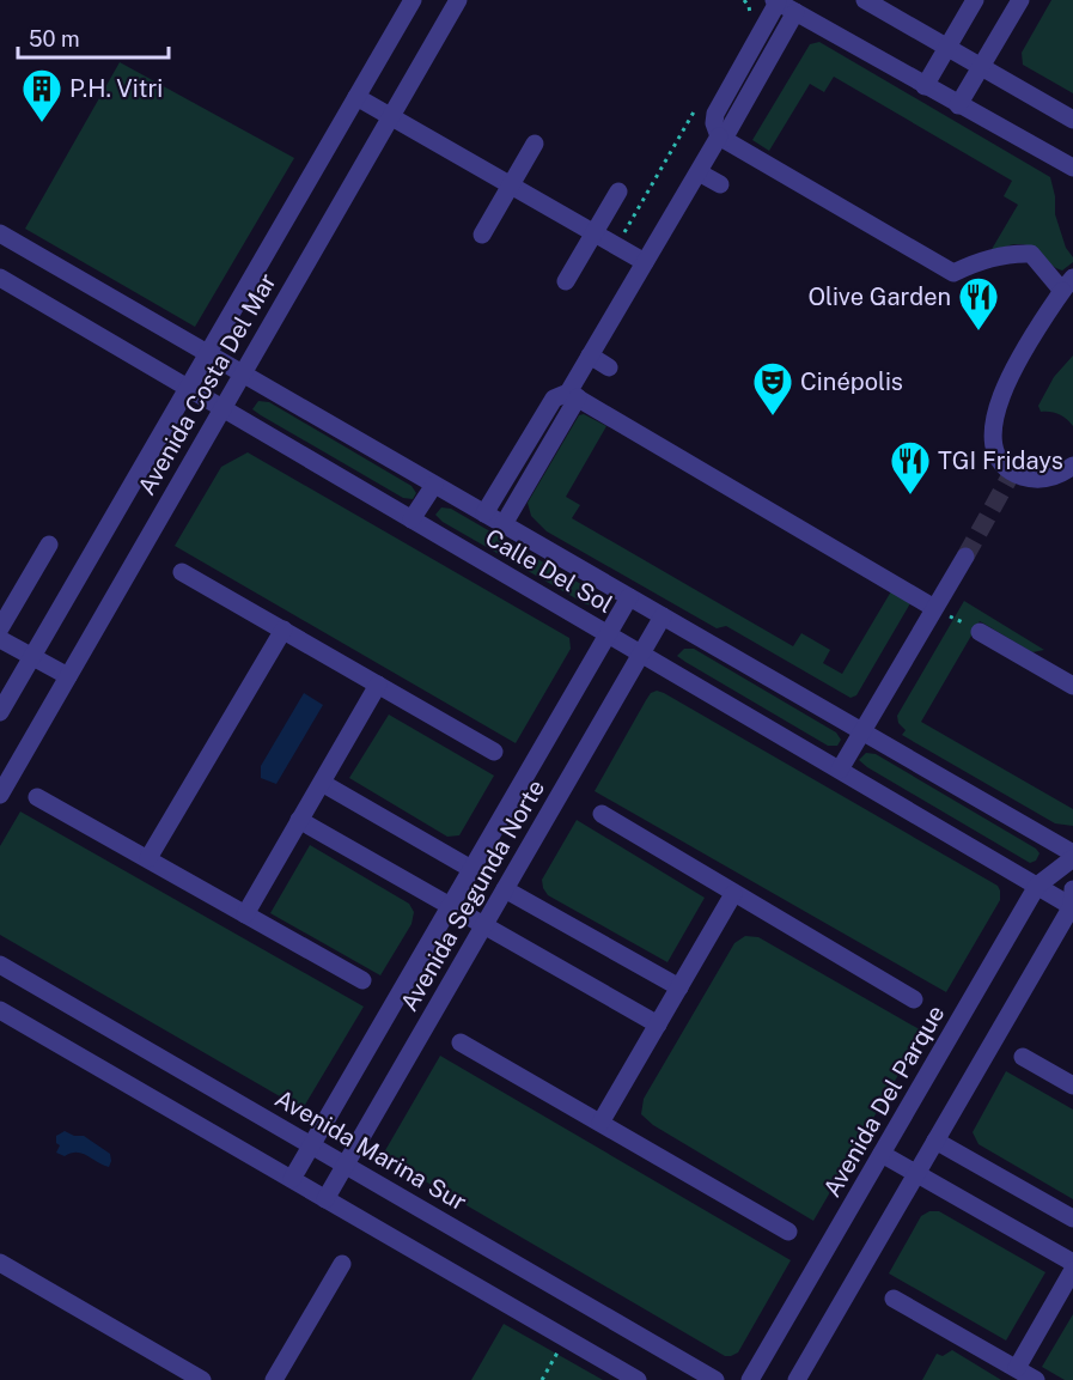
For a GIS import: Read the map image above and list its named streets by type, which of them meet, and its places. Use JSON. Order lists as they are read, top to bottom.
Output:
{
  "streets": {
    "street": [
      "Avenida Costa Del Mar",
      "Calle Del Sol",
      "Avenida Segunda Norte",
      "Avenida Del Parque",
      "Avenida Marina Sur"
    ]
  },
  "crossings": [
    ["Avenida Costa Del Mar", "Calle Del Sol"],
    ["Calle Del Sol", "Avenida Segunda Norte"],
    ["Calle Del Sol", "Avenida Del Parque"],
    ["Avenida Segunda Norte", "Avenida Marina Sur"]
  ],
  "places": {
    "building": ["P.H. Vitri"],
    "restaurant": ["Olive Garden", "TGI Fridays"],
    "theatre": ["Cinépolis"]
  },
  "scale_bar": "50 m"
}
